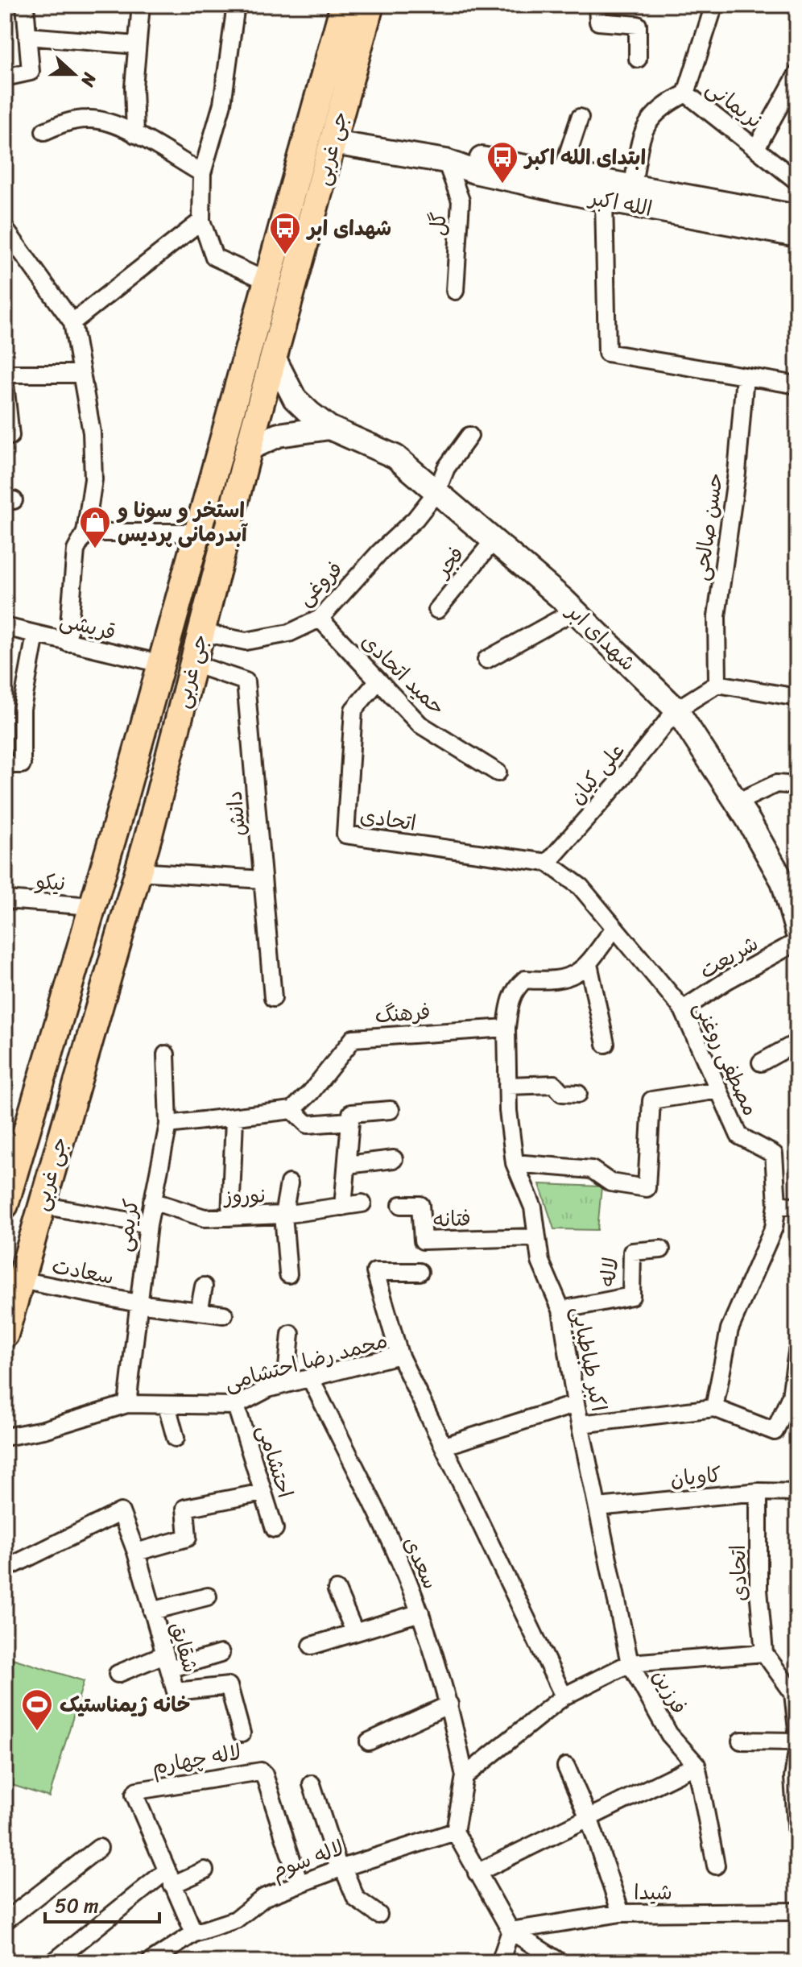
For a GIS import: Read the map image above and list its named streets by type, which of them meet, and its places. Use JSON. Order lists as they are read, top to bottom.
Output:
{
  "streets": {
    "main road": ["جی غربی", "الله اکبر", "شهدای ابر"],
    "street": [
      "نریمانی",
      "گل",
      "حسن صالحی",
      "فجر",
      "فروغی",
      "قریشی",
      "حمید اتحادی",
      "علی کیان",
      "دانش",
      "اتحادی",
      "نیکو",
      "شریعت",
      "فرهنگ",
      "مصطفی روغنی",
      "نوروز",
      "فتانه",
      "کریمی",
      "سعادت",
      "لاله",
      "اکبر طباطبایی",
      "محمد رضا احتشامی",
      "احتشامی",
      "کاویان",
      "سعدی",
      "شقایق",
      "فرزین",
      "لاله چهارم",
      "لاله سوم",
      "شیدا"
    ]
  },
  "crossings": [
    ["جی غربی", "الله اکبر"],
    ["جی غربی", "فروغی"],
    ["جی غربی", "قریشی"],
    ["جی غربی", "شهدای ابر"],
    ["جی غربی", "دانش"],
    ["جی غربی", "نیکو"],
    ["جی غربی", "سعادت"],
    ["الله اکبر", "گل"],
    ["حسن صالحی", "علی کیان"],
    ["فجر", "شهدای ابر"],
    ["فروغی", "شهدای ابر"],
    ["فروغی", "حمید اتحادی"],
    ["شهدای ابر", "علی کیان"],
    ["حمید اتحادی", "اتحادی"],
    ["علی کیان", "اتحادی"],
    ["علی کیان", "مصطفی روغنی"],
    ["اتحادی", "مصطفی روغنی"],
    ["اتحادی", "کاویان"],
    ["اتحادی", "فرزین"],
    ["شریعت", "مصطفی روغنی"],
    ["فرهنگ", "اکبر طباطبایی"],
    ["نوروز", "کریمی"],
    ["فتانه", "اکبر طباطبایی"],
    ["کریمی", "سعادت"],
    ["کریمی", "محمد رضا احتشامی"],
    ["لاله", "اکبر طباطبایی"],
    ["اکبر طباطبایی", "کاویان"],
    ["اکبر طباطبایی", "فرزین"],
    ["محمد رضا احتشامی", "احتشامی"],
    ["محمد رضا احتشامی", "سعدی"],
    ["لاله چهارم", "لاله سوم"]
  ],
  "places": {
    "bus stop": ["ابتدای الله اکبر", "شهدای ابر"],
    "shop": ["استخر و سونا و آبدرمانی پردیس"],
    "sports": ["خانه ژیمناستیک"]
  },
  "scale_bar": "50 m",
  "north": "right"
}
